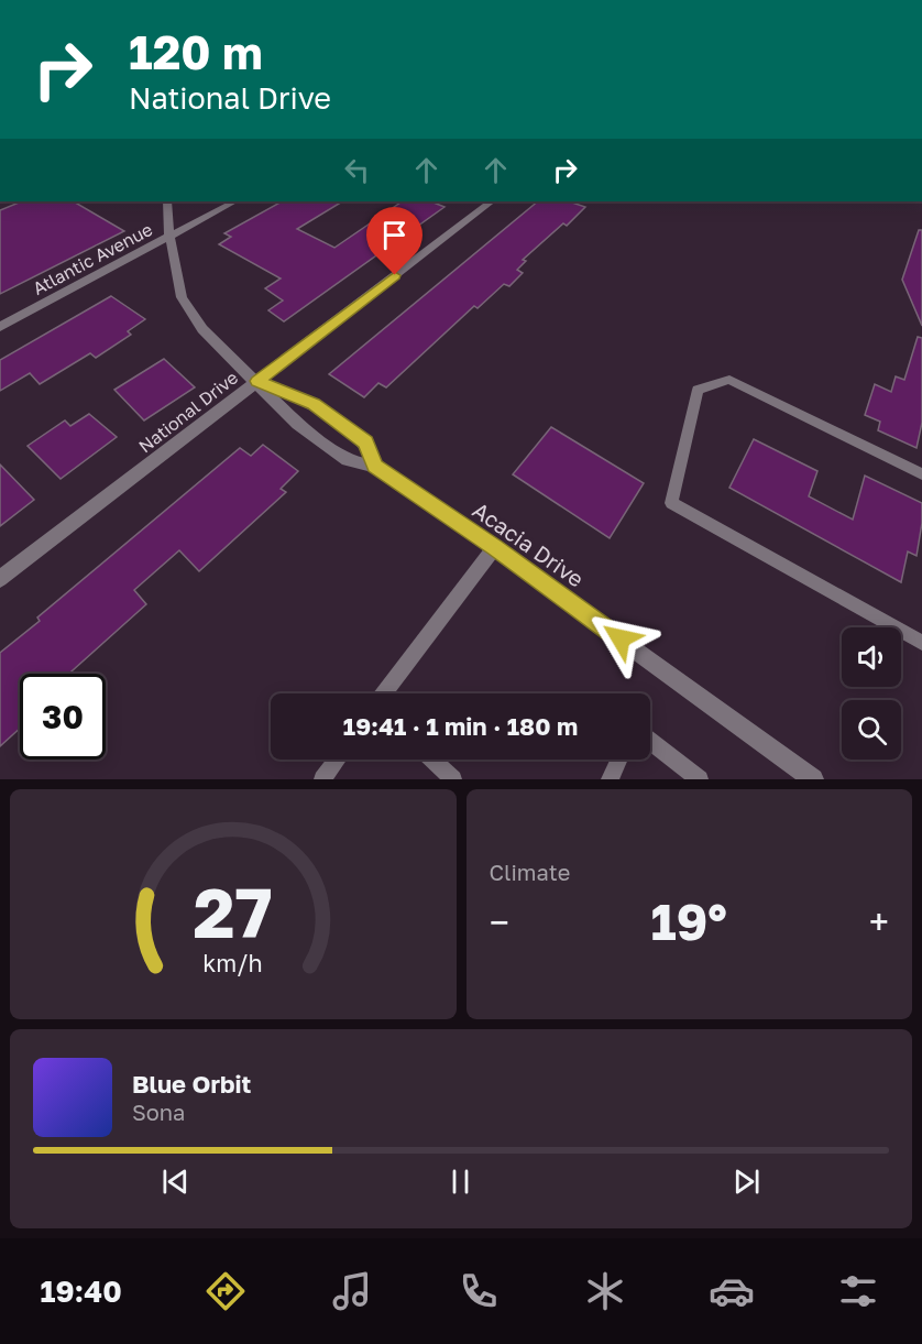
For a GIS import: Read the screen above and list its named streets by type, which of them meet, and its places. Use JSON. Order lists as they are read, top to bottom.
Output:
{
  "streets": {
    "street": ["Atlantic Avenue", "National Drive", "Acacia Drive"]
  },
  "crossings": [
    ["Atlantic Avenue", "Acacia Drive"],
    ["National Drive", "Acacia Drive"]
  ],
  "page": {
    "turn": ["120 m", "National Drive"],
    "limit": "30",
    "trip": "19:41 · 1 min · 180 m",
    "tile": "Climate",
    "heat": ["−", "19°", "+"],
    "song": ["Blue Orbit", "Sona"],
    "tabs": "19:40",
    "gauge": ["27", "km/h"]
  }
}
